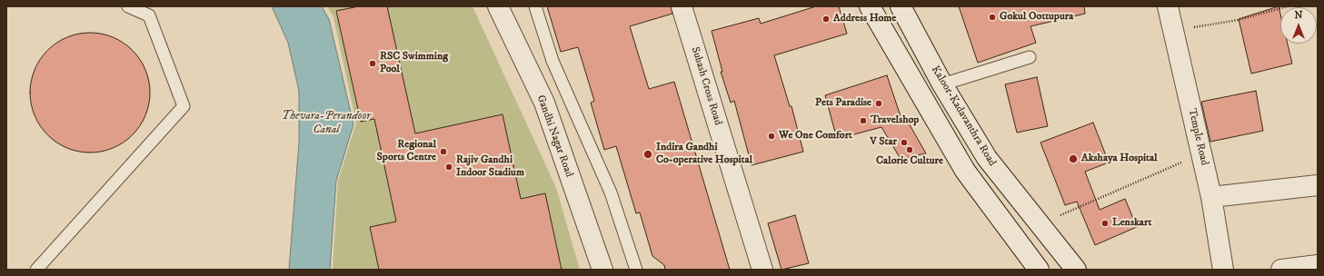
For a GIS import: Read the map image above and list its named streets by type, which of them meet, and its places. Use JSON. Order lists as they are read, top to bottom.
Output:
{
  "streets": {
    "street": [
      "Subash Cross Road",
      "Kaloor-Kadavanthra Road",
      "Gandhi Nagar Road",
      "Temple Road"
    ]
  },
  "water": ["Thevara-Perandoor Canal"],
  "places": [
    "Gokul Oottupura",
    "Address Home",
    "RSC Swimming Pool",
    "Pets Paradise",
    "Travelshop",
    "We One Comfort",
    "V Star",
    "Calorie Culture",
    "Regional Sports Centre",
    "Indira Gandhi Co-operative Hospital",
    "Akshaya Hospital",
    "Rajiv Gandhi Indoor Stadium",
    "Lenskart"
  ],
  "north": "top"
}
